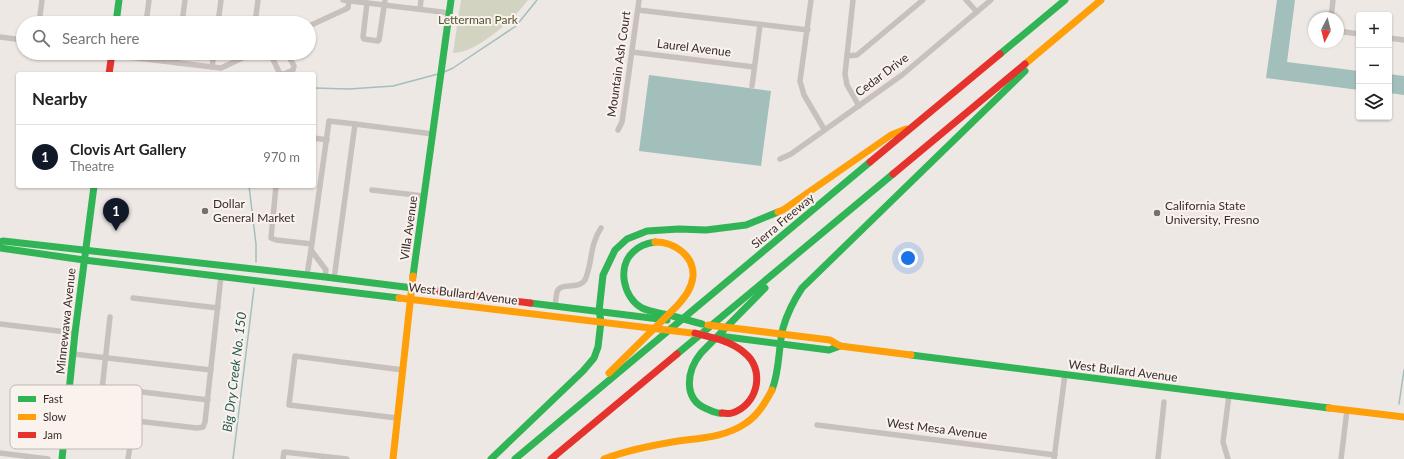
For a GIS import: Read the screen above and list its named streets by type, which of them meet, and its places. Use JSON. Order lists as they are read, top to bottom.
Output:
{
  "streets": {
    "main road": [
      "Sierra Freeway",
      "Villa Avenue",
      "West Bullard Avenue",
      "Minnewawa Avenue"
    ],
    "street": [
      "Laurel Avenue",
      "Mountain Ash Court",
      "Cedar Drive",
      "West Mesa Avenue"
    ]
  },
  "crossings": [
    ["Laurel Avenue", "Mountain Ash Court"],
    ["Villa Avenue", "West Bullard Avenue"],
    ["West Bullard Avenue", "Minnewawa Avenue"]
  ],
  "water": ["Big Dry Creek No. 150"],
  "parks": ["Letterman Park"],
  "places": ["Dollar General Market", "California State University, Fresno"],
  "legend": ["Fast", "Slow", "Jam"],
  "north": "bottom",
  "page": {
    "map_buttons": ["+", "−"],
    "search": "Search here",
    "heading": "Nearby",
    "list": [
      {
        "mark": "1",
        "name": "Clovis Art Gallery",
        "note": "Theatre",
        "value": "970 m"
      }
    ],
    "pins": "1"
  }
}
